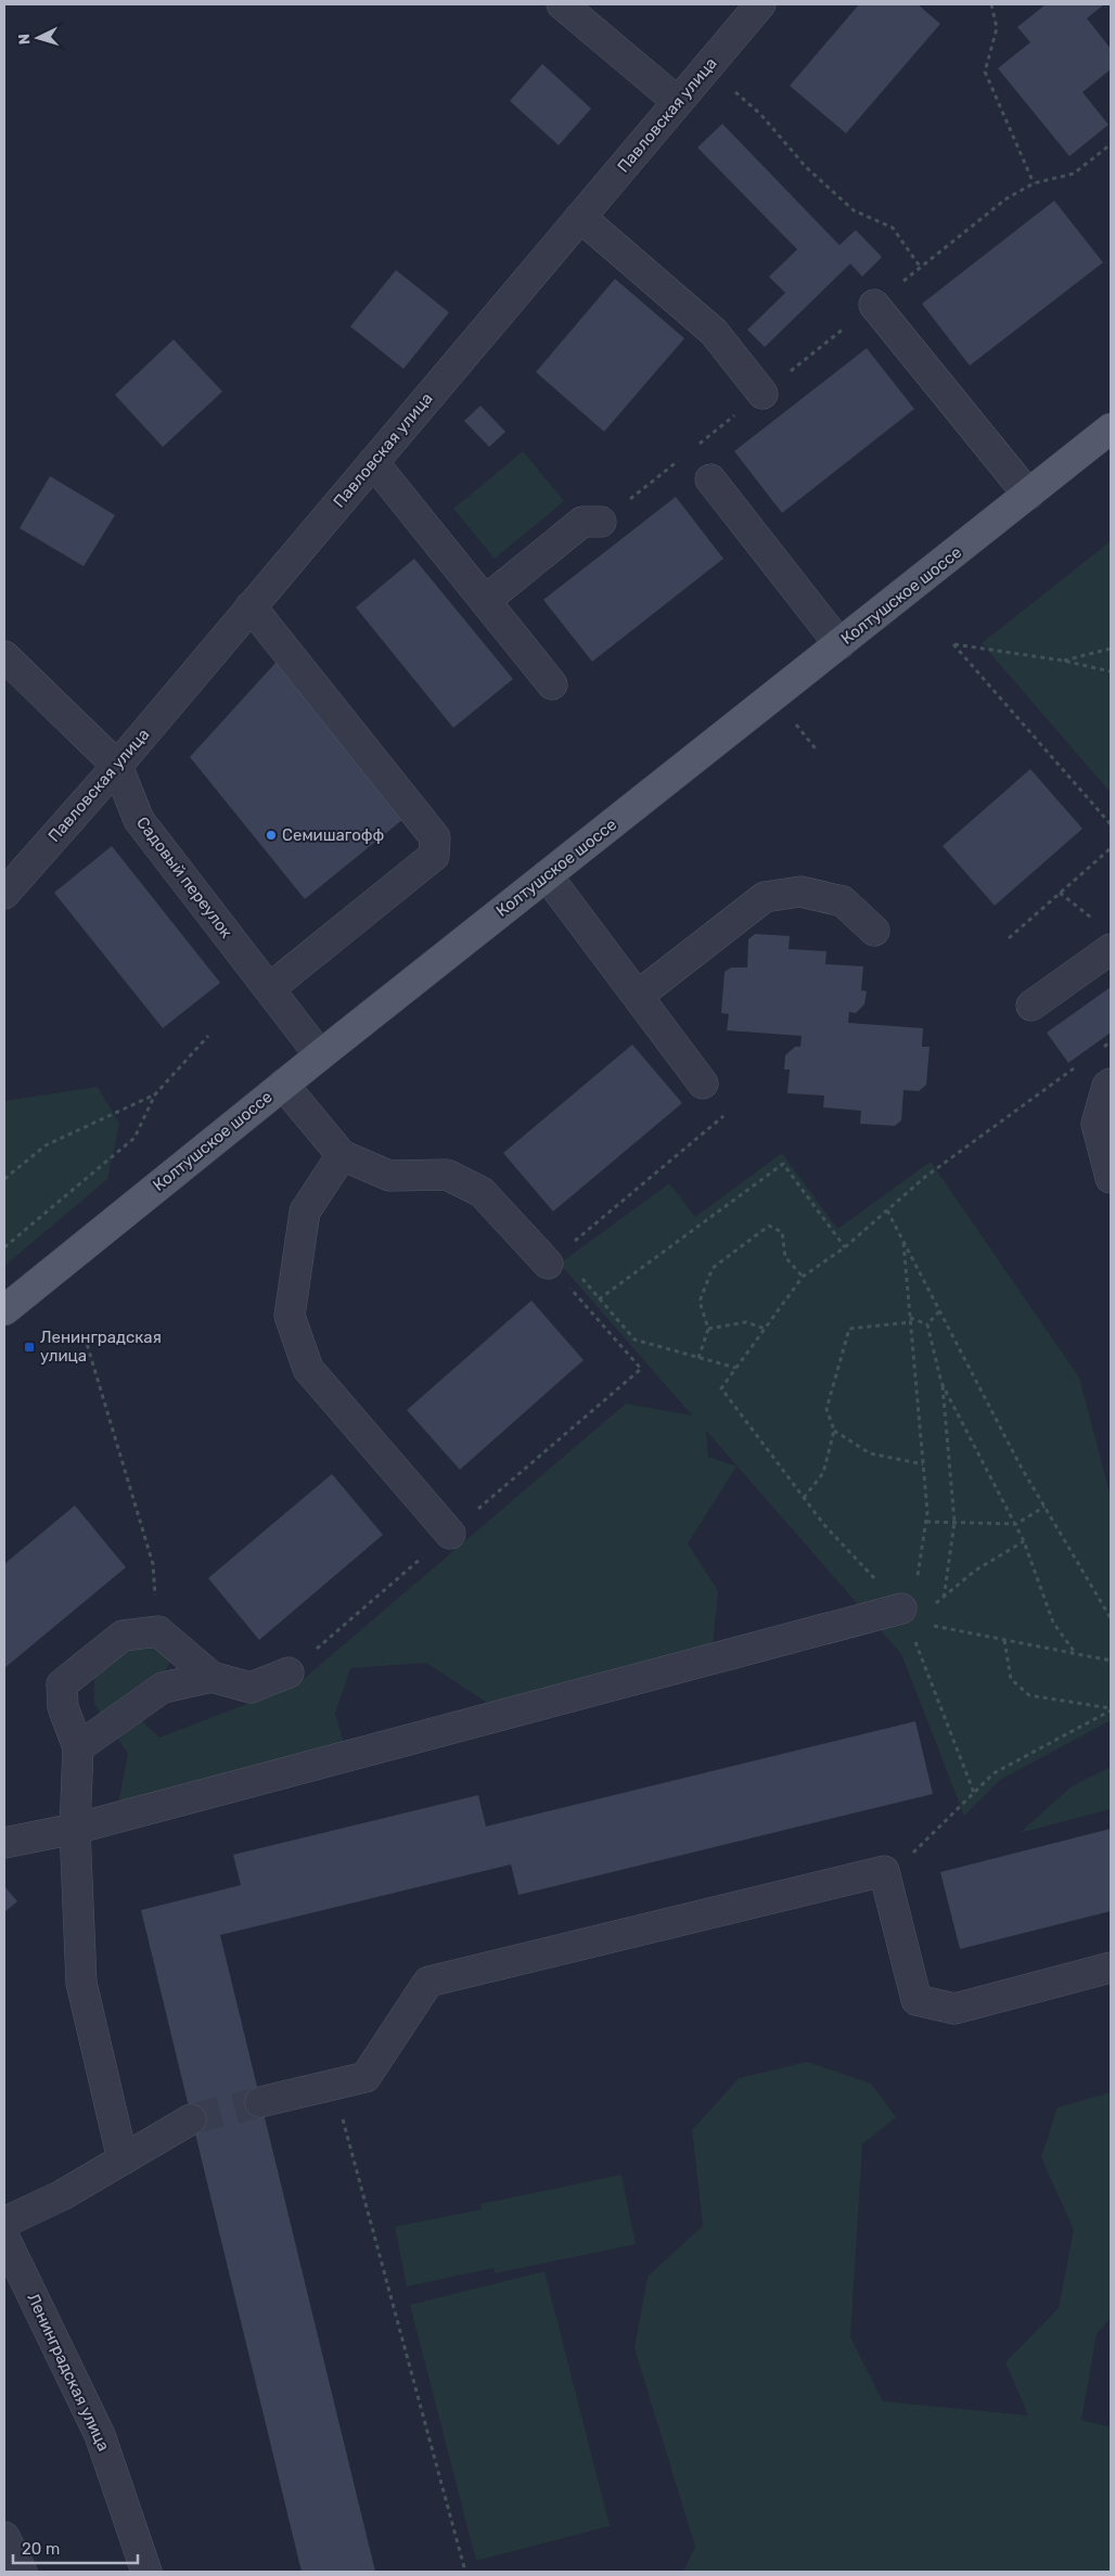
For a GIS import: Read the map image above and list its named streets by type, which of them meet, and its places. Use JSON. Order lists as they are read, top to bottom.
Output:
{
  "streets": {
    "main road": ["Колтушское шоссе"],
    "street": ["Павловская улица", "Садовый переулок", "Ленинградская улица"]
  },
  "crossings": [
    ["Павловская улица", "Садовый переулок"],
    ["Колтушское шоссе", "Садовый переулок"]
  ],
  "places": {
    "other": ["Семишагофф"],
    "transit": ["Ленинградская улица"]
  },
  "scale_bar": "20 m",
  "north": "left"
}
